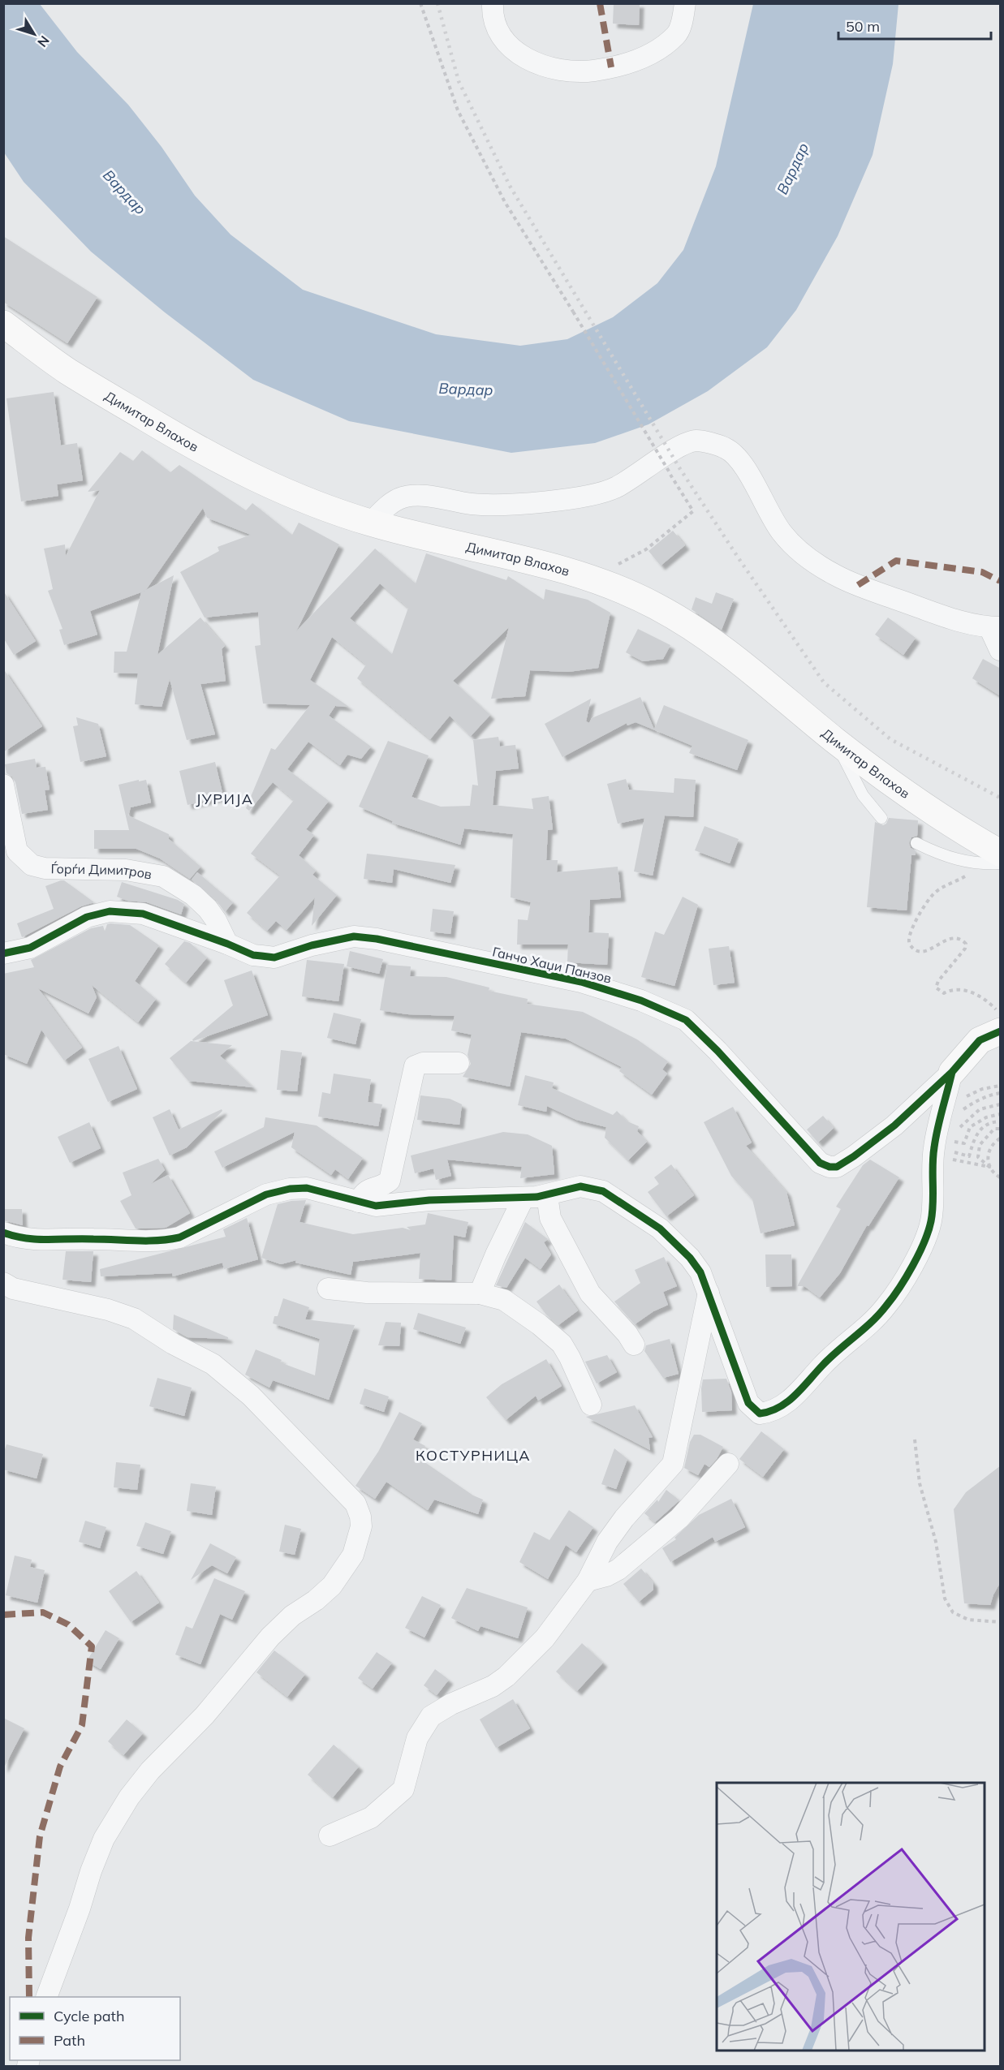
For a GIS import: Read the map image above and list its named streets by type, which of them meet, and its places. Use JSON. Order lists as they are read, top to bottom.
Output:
{
  "streets": {
    "main road": ["Димитар Влахов"],
    "street": ["Ѓорѓи Димитров", "Ганчо Хаџи Панзов"]
  },
  "crossings": [
    ["Ѓорѓи Димитров", "Ганчо Хаџи Панзов"]
  ],
  "districts": ["ЈУРИЈА", "КОСТУРНИЦА"],
  "water": ["Вардар"],
  "legend": ["Cycle path", "Path"],
  "scale_bar": "50 m",
  "north": "bottom right"
}
